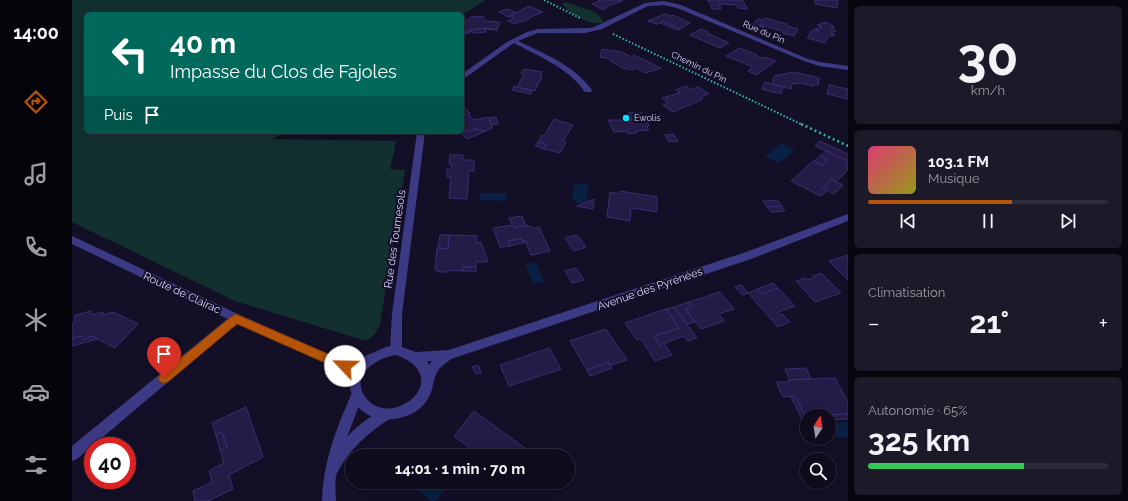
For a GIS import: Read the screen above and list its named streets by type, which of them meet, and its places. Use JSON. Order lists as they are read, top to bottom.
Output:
{
  "streets": {
    "street": [
      "Rue du Pin",
      "Rue des Tournesols",
      "Avenue des Pyrénées",
      "Route de Clairac"
    ],
    "path": ["Chemin du Pin"]
  },
  "crossings": [
    ["Rue du Pin", "Chemin du Pin"],
    ["Rue des Tournesols", "Avenue des Pyrénées"],
    ["Rue des Tournesols", "Route de Clairac"],
    ["Avenue des Pyrénées", "Route de Clairac"]
  ],
  "places": ["Ewolis"],
  "north": "top",
  "page": {
    "tabs": "14:00",
    "tile": [
      ["30", "km/h"],
      "Climatisation",
      ["Autonomie · 65%", "325 km"]
    ],
    "turn": ["40 m", "Impasse du Clos de Fajoles"],
    "then": "Puis",
    "song": ["103.1 FM", "Musique"],
    "heat": ["−", "21°", "+"],
    "limit": "40",
    "trip": "14:01 · 1 min · 70 m"
  }
}
